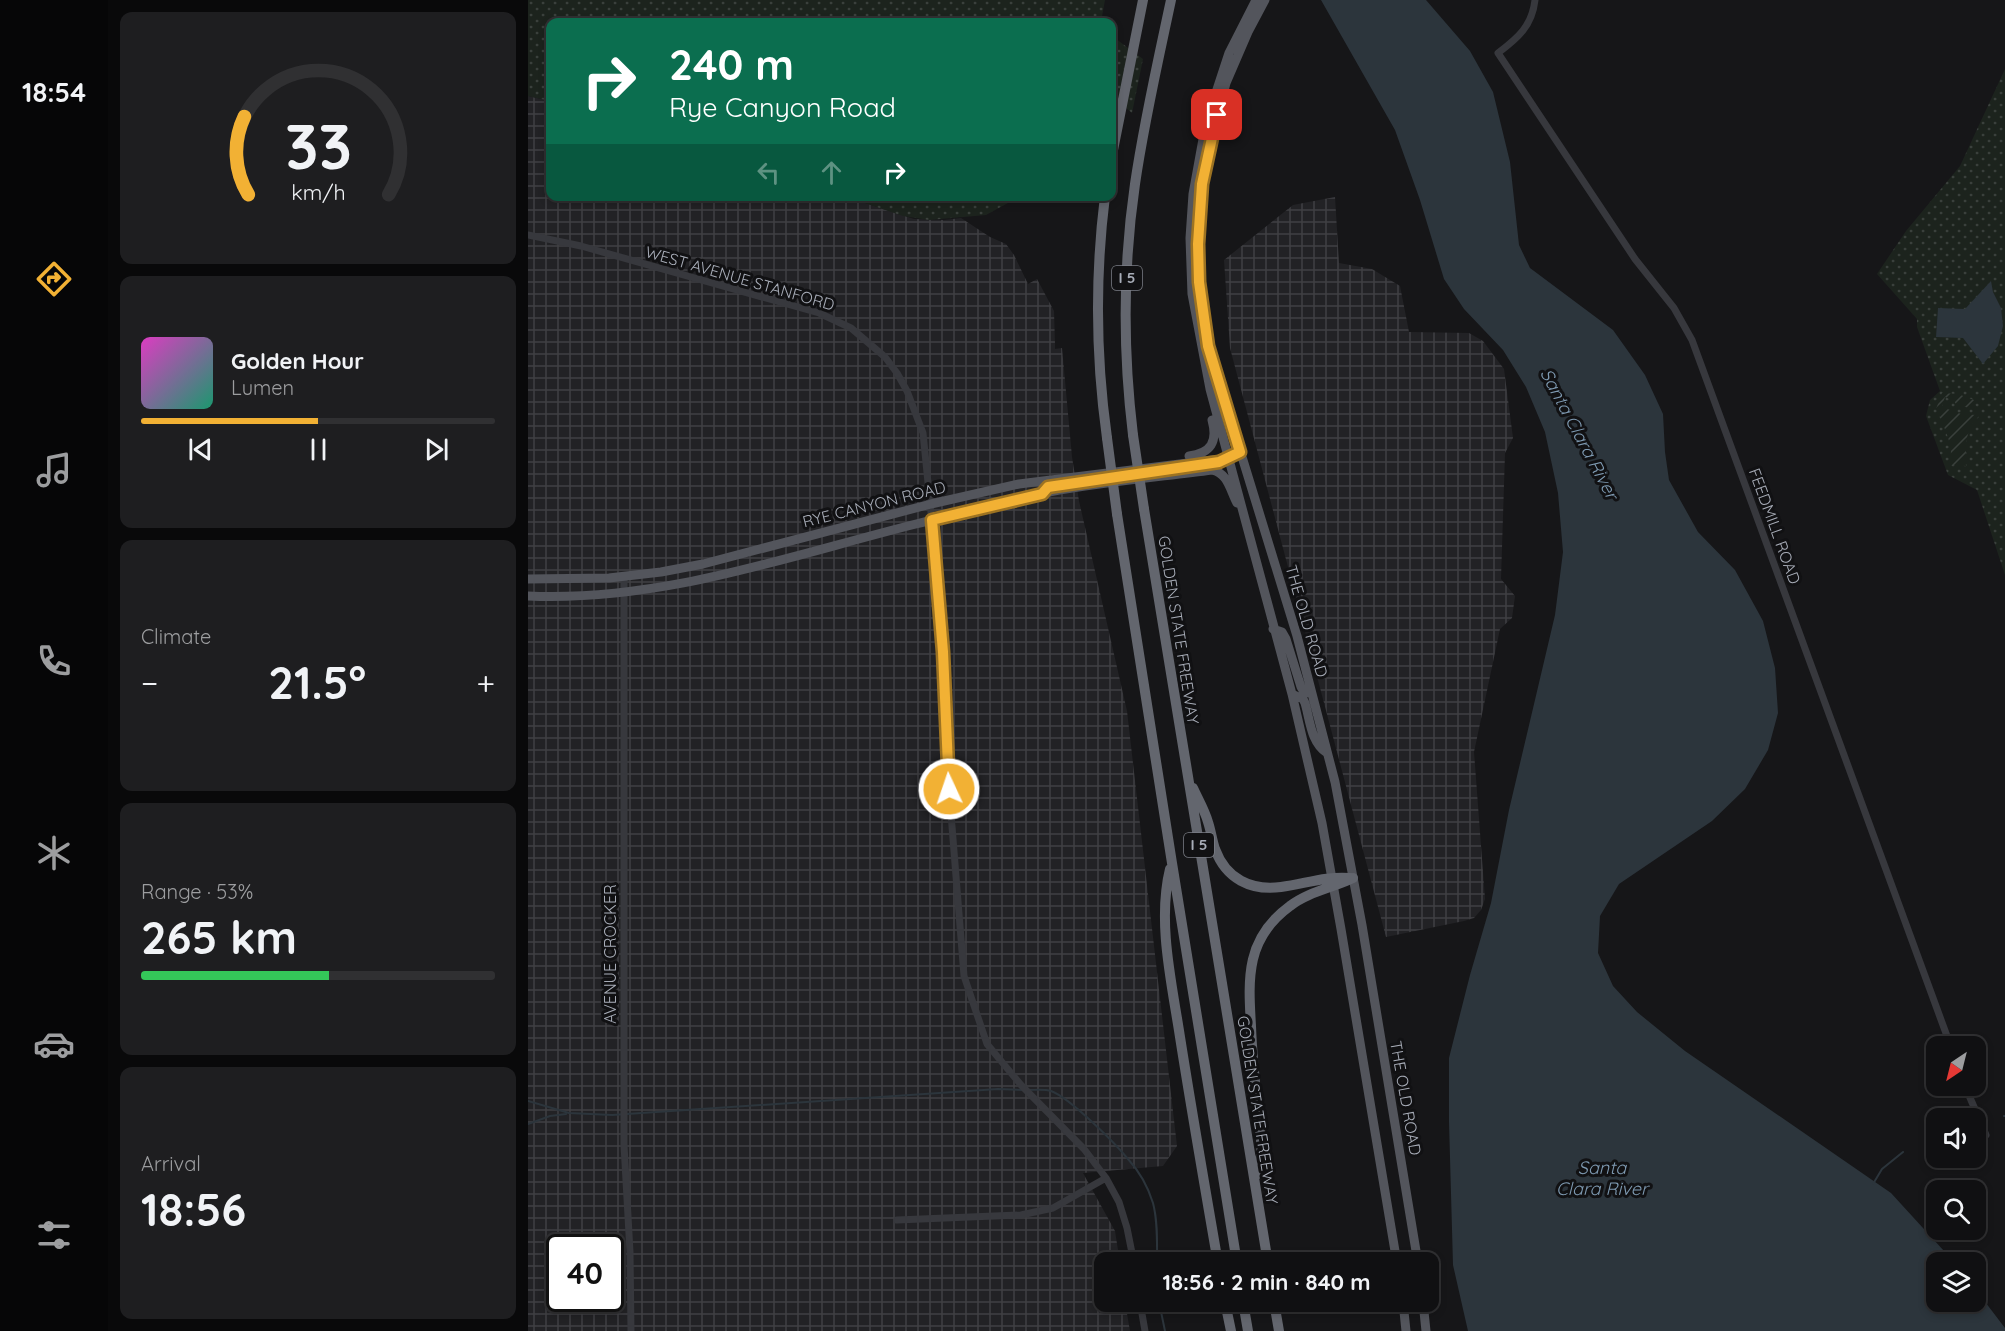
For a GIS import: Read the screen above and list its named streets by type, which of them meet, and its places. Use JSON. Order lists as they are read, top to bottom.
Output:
{
  "streets": {
    "highway": ["I 5", "GOLDEN STATE FREEWAY"],
    "main road": ["RYE CANYON ROAD", "THE OLD ROAD"],
    "street": ["WEST AVENUE STANFORD", "FEEDMILL ROAD", "AVENUE CROCKER"]
  },
  "crossings": [
    ["WEST AVENUE STANFORD", "RYE CANYON ROAD"],
    ["RYE CANYON ROAD", "THE OLD ROAD"],
    ["RYE CANYON ROAD", "AVENUE CROCKER"]
  ],
  "water": ["Santa Clara River"],
  "north": "bottom left",
  "page": {
    "tabs": "18:54",
    "turn": ["240 m", "Rye Canyon Road"],
    "song": ["Golden Hour", "Lumen"],
    "tile": [
      "Climate",
      ["Range · 53%", "265 km"],
      ["Arrival", "18:56"]
    ],
    "heat": ["−", "21.5°", "+"],
    "limit": "40",
    "trip": "18:56 · 2 min · 840 m",
    "gauge": ["33", "km/h"]
  }
}
